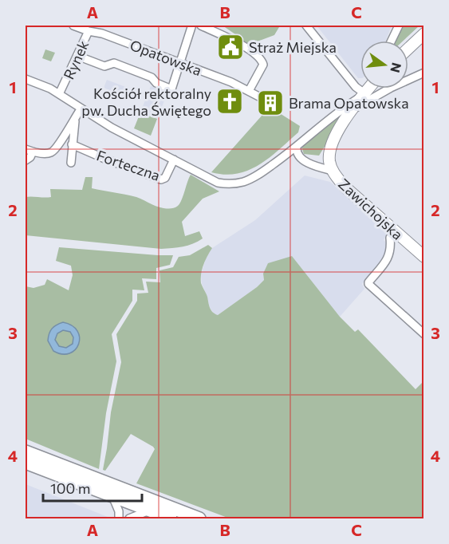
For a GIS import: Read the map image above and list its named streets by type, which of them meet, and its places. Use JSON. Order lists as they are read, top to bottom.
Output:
{
  "streets": {
    "street": [
      "Opatowska",
      "Rynek",
      "Forteczna",
      "Zawichojska"
    ]
  },
  "crossings": [
    ["Opatowska", "Rynek"]
  ],
  "places": {
    "public building": ["Straż Miejska"],
    "church": ["Kościół rektoralny pw. Ducha Świętego"],
    "building": ["Brama Opatowska"]
  },
  "scale_bar": "100 m",
  "north": "right",
  "grid": {
    "columns": ["A", "B", "C"],
    "rows": [
      "1",
      "2",
      "3",
      "4"
    ]
  }
}
